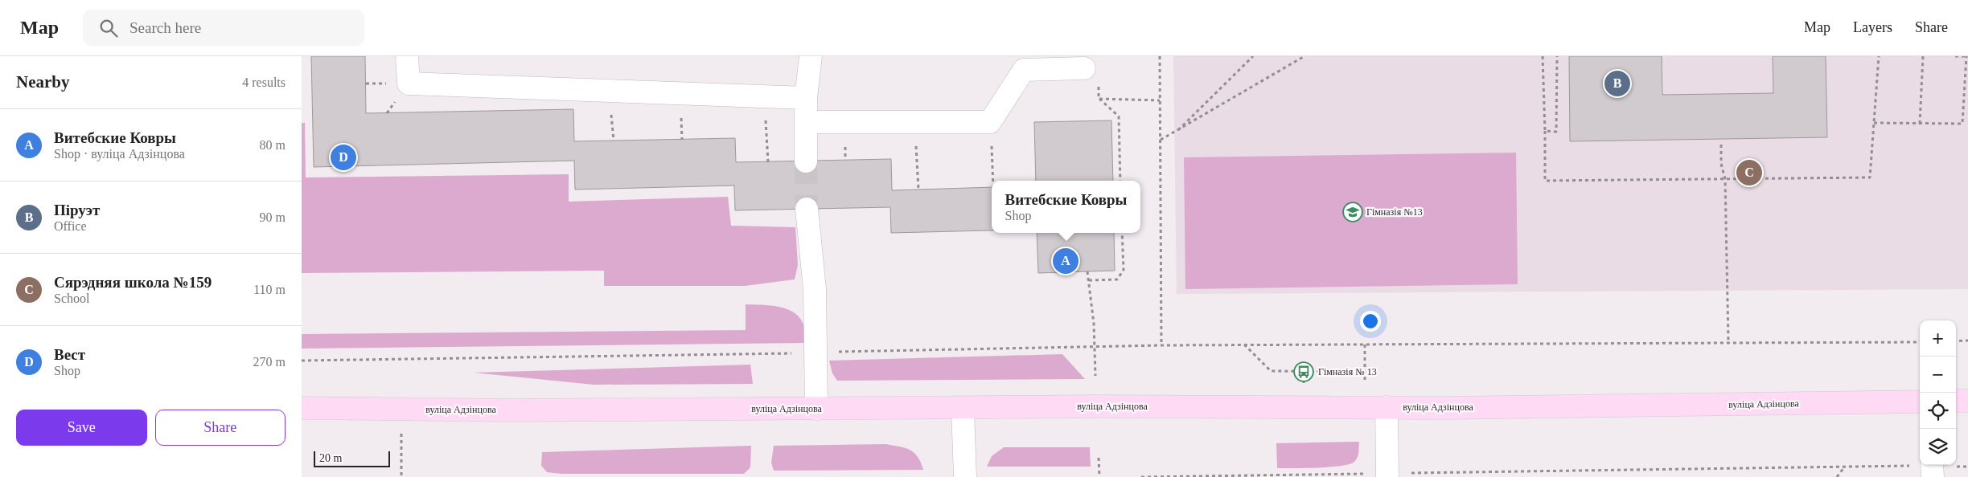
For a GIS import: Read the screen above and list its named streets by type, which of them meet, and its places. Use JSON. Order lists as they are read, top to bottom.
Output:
{
  "streets": {
    "main road": ["вуліца Адзінцова"]
  },
  "places": {
    "school or university": ["Гімназія №13"],
    "bus stop": ["Гімназія № 13"]
  },
  "scale_bar": "20 m",
  "page": {
    "header": "Map",
    "search": "Search here",
    "nav": ["Map", "Layers", "Share"],
    "heading": ["Nearby", "4 results"],
    "pins": [
      "B",
      "D",
      "C",
      "A"
    ],
    "list": [
      {
        "mark": "A",
        "name": "Витебские Ковры",
        "note": "Shop · вуліца Адзінцова",
        "value": "80 m"
      },
      {
        "mark": "B",
        "name": "Піруэт",
        "note": "Office",
        "value": "90 m"
      },
      {
        "mark": "C",
        "name": "Сярэдняя школа №159",
        "note": "School",
        "value": "110 m"
      },
      {
        "mark": "D",
        "name": "Вест",
        "note": "Shop",
        "value": "270 m"
      }
    ],
    "popup": ["Витебские Ковры", "Shop"],
    "map_buttons": ["+", "−"],
    "buttons": ["Save", "Share"],
    "scale": "20 m"
  }
}
